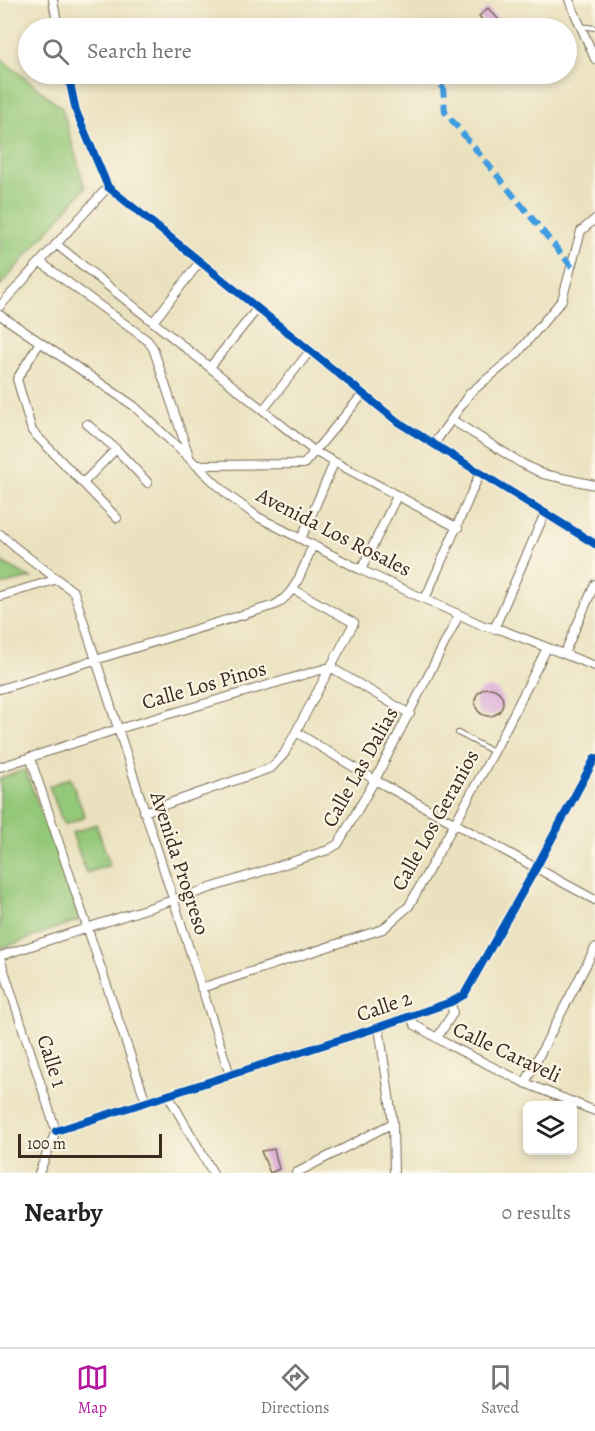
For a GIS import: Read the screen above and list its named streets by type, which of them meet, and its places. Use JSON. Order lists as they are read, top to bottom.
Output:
{
  "streets": {
    "street": [
      "Avenida Los Rosales",
      "Calle Los Pinos",
      "Calle Las Dalias",
      "Calle Los Geranios",
      "Avenida Progreso",
      "Calle 2",
      "Calle Caraveli",
      "Calle 1"
    ]
  },
  "crossings": [
    ["Avenida Los Rosales", "Calle Las Dalias"],
    ["Avenida Los Rosales", "Calle Los Geranios"],
    ["Calle Los Pinos", "Avenida Progreso"],
    ["Calle Las Dalias", "Avenida Progreso"],
    ["Calle Las Dalias", "Calle 1"],
    ["Calle Los Geranios", "Avenida Progreso"],
    ["Avenida Progreso", "Calle 2"],
    ["Calle 2", "Calle Caraveli"],
    ["Calle 2", "Calle 1"]
  ],
  "scale_bar": "100 m",
  "page": {
    "search": "Search here",
    "scale": "100 m",
    "heading": ["Nearby", "0 results"],
    "nav": ["Map", "Directions", "Saved"]
  }
}
